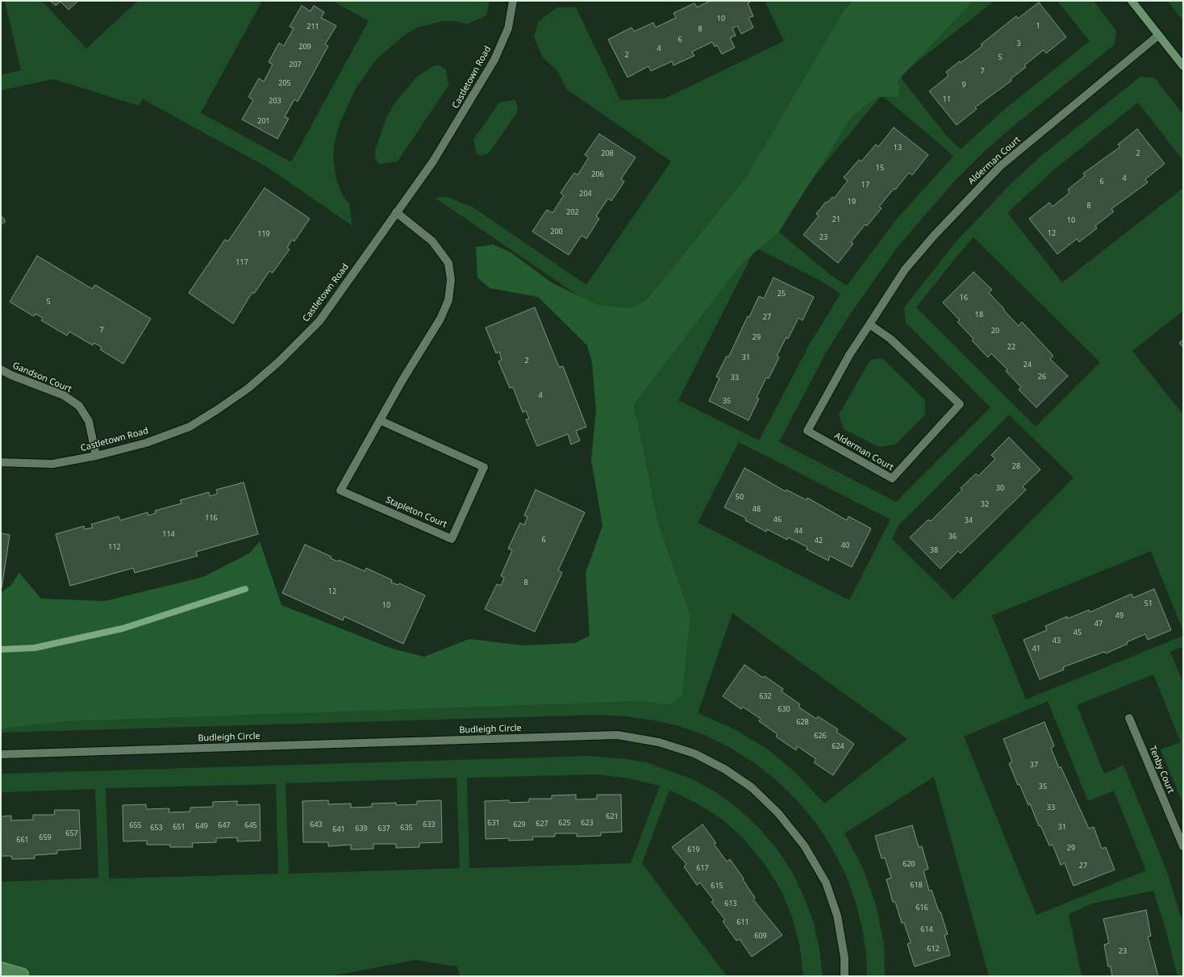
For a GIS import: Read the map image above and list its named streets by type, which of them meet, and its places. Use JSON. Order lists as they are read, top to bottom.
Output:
{
  "streets": {
    "street": [
      "Castletown Road",
      "Alderman Court",
      "Gandson Court",
      "Stapleton Court",
      "Budleigh Circle",
      "Tenby Court"
    ]
  },
  "crossings": [
    ["Castletown Road", "Gandson Court"],
    ["Castletown Road", "Stapleton Court"]
  ],
  "house_numbers": [
    "10",
    "1",
    "211",
    "8",
    "6",
    "3",
    "209",
    "4",
    "2",
    "5",
    "207",
    "7",
    "205",
    "9",
    "11",
    "203",
    "201",
    "13",
    "208",
    "2",
    "15",
    "206",
    "4",
    "6",
    "17",
    "204",
    "19",
    "8",
    "202",
    "21",
    "10",
    "200",
    "12",
    "119",
    "23",
    "117",
    "25",
    "16",
    "5",
    "18",
    "27",
    "7",
    "20",
    "29",
    "22",
    "31",
    "2",
    "24",
    "26",
    "33",
    "4",
    "35",
    "28",
    "30",
    "50",
    "32",
    "48",
    "116",
    "46",
    "34",
    "44",
    "114",
    "36",
    "6",
    "42",
    "40",
    "112",
    "38",
    "8",
    "12",
    "51",
    "10",
    "49",
    "47",
    "45",
    "43",
    "41",
    "632",
    "630",
    "628",
    "626",
    "624",
    "37",
    "35",
    "33",
    "621",
    "631",
    "625",
    "623",
    "627",
    "643",
    "633",
    "629",
    "655",
    "647",
    "645",
    "649",
    "651",
    "31",
    "653",
    "635",
    "639",
    "637",
    "641",
    "657",
    "659",
    "661",
    "29",
    "619",
    "620",
    "27",
    "617",
    "618",
    "615",
    "613",
    "616",
    "611",
    "614",
    "609",
    "612",
    "23"
  ]
}
